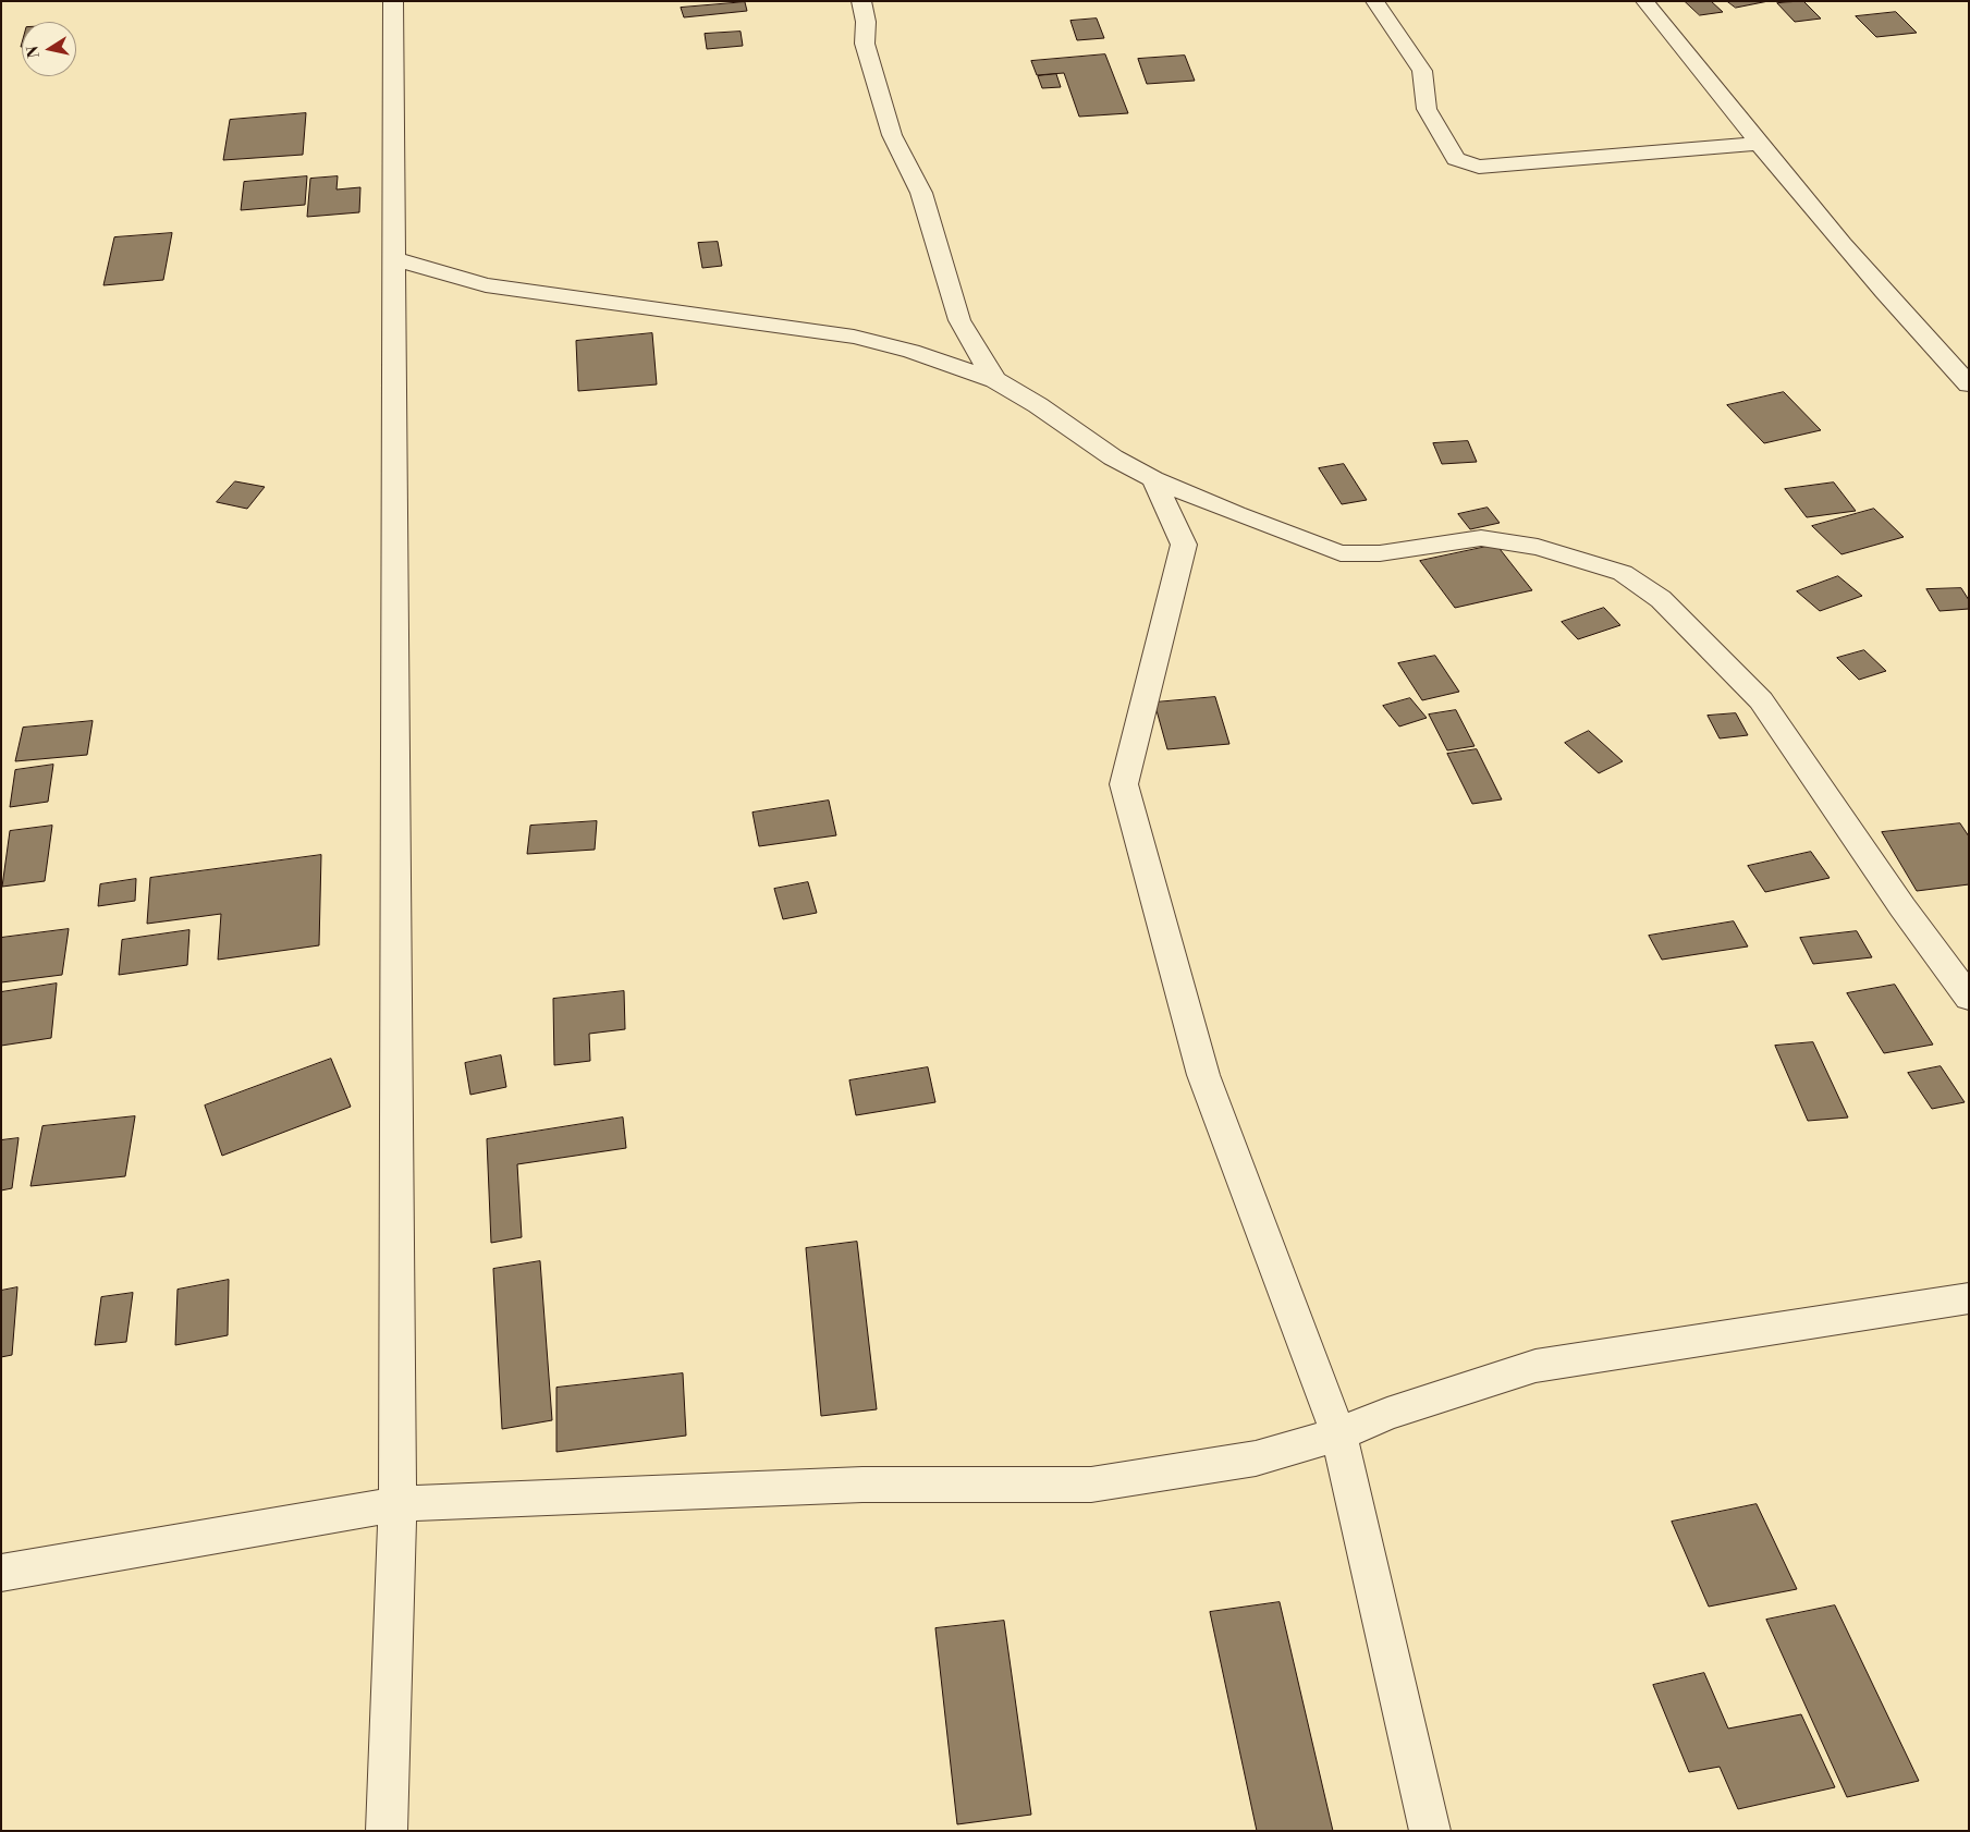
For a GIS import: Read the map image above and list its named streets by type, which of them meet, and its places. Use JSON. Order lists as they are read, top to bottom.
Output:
{
  "north": "left"
}
